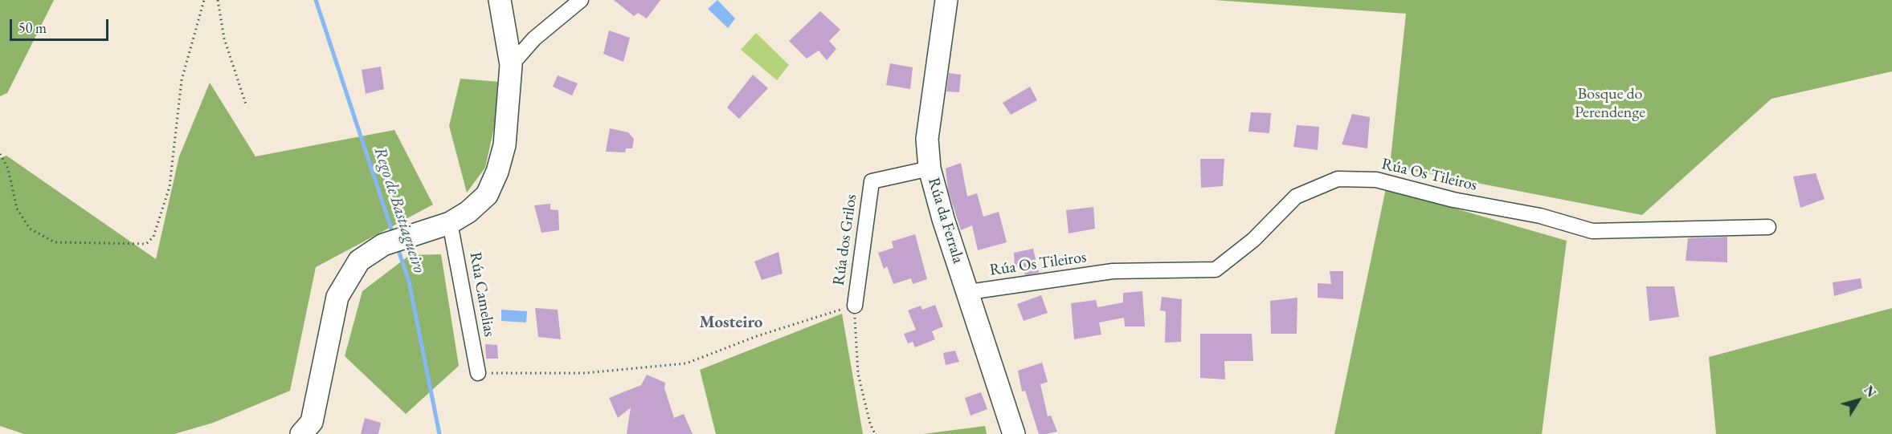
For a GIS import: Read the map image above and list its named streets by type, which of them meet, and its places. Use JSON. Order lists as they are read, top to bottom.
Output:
{
  "streets": {
    "street": [
      "Rúa Os Tileiros",
      "Rúa da Ferrala",
      "Rúa dos Grilos",
      "Rúa Camelias"
    ]
  },
  "crossings": [
    ["Rúa Os Tileiros", "Rúa da Ferrala"],
    ["Rúa da Ferrala", "Rúa dos Grilos"]
  ],
  "districts": ["Mosteiro"],
  "water": ["Rego de Bastiagueiro"],
  "parks": ["Bosque do Perendenge"],
  "scale_bar": "50 m",
  "north": "top right"
}
